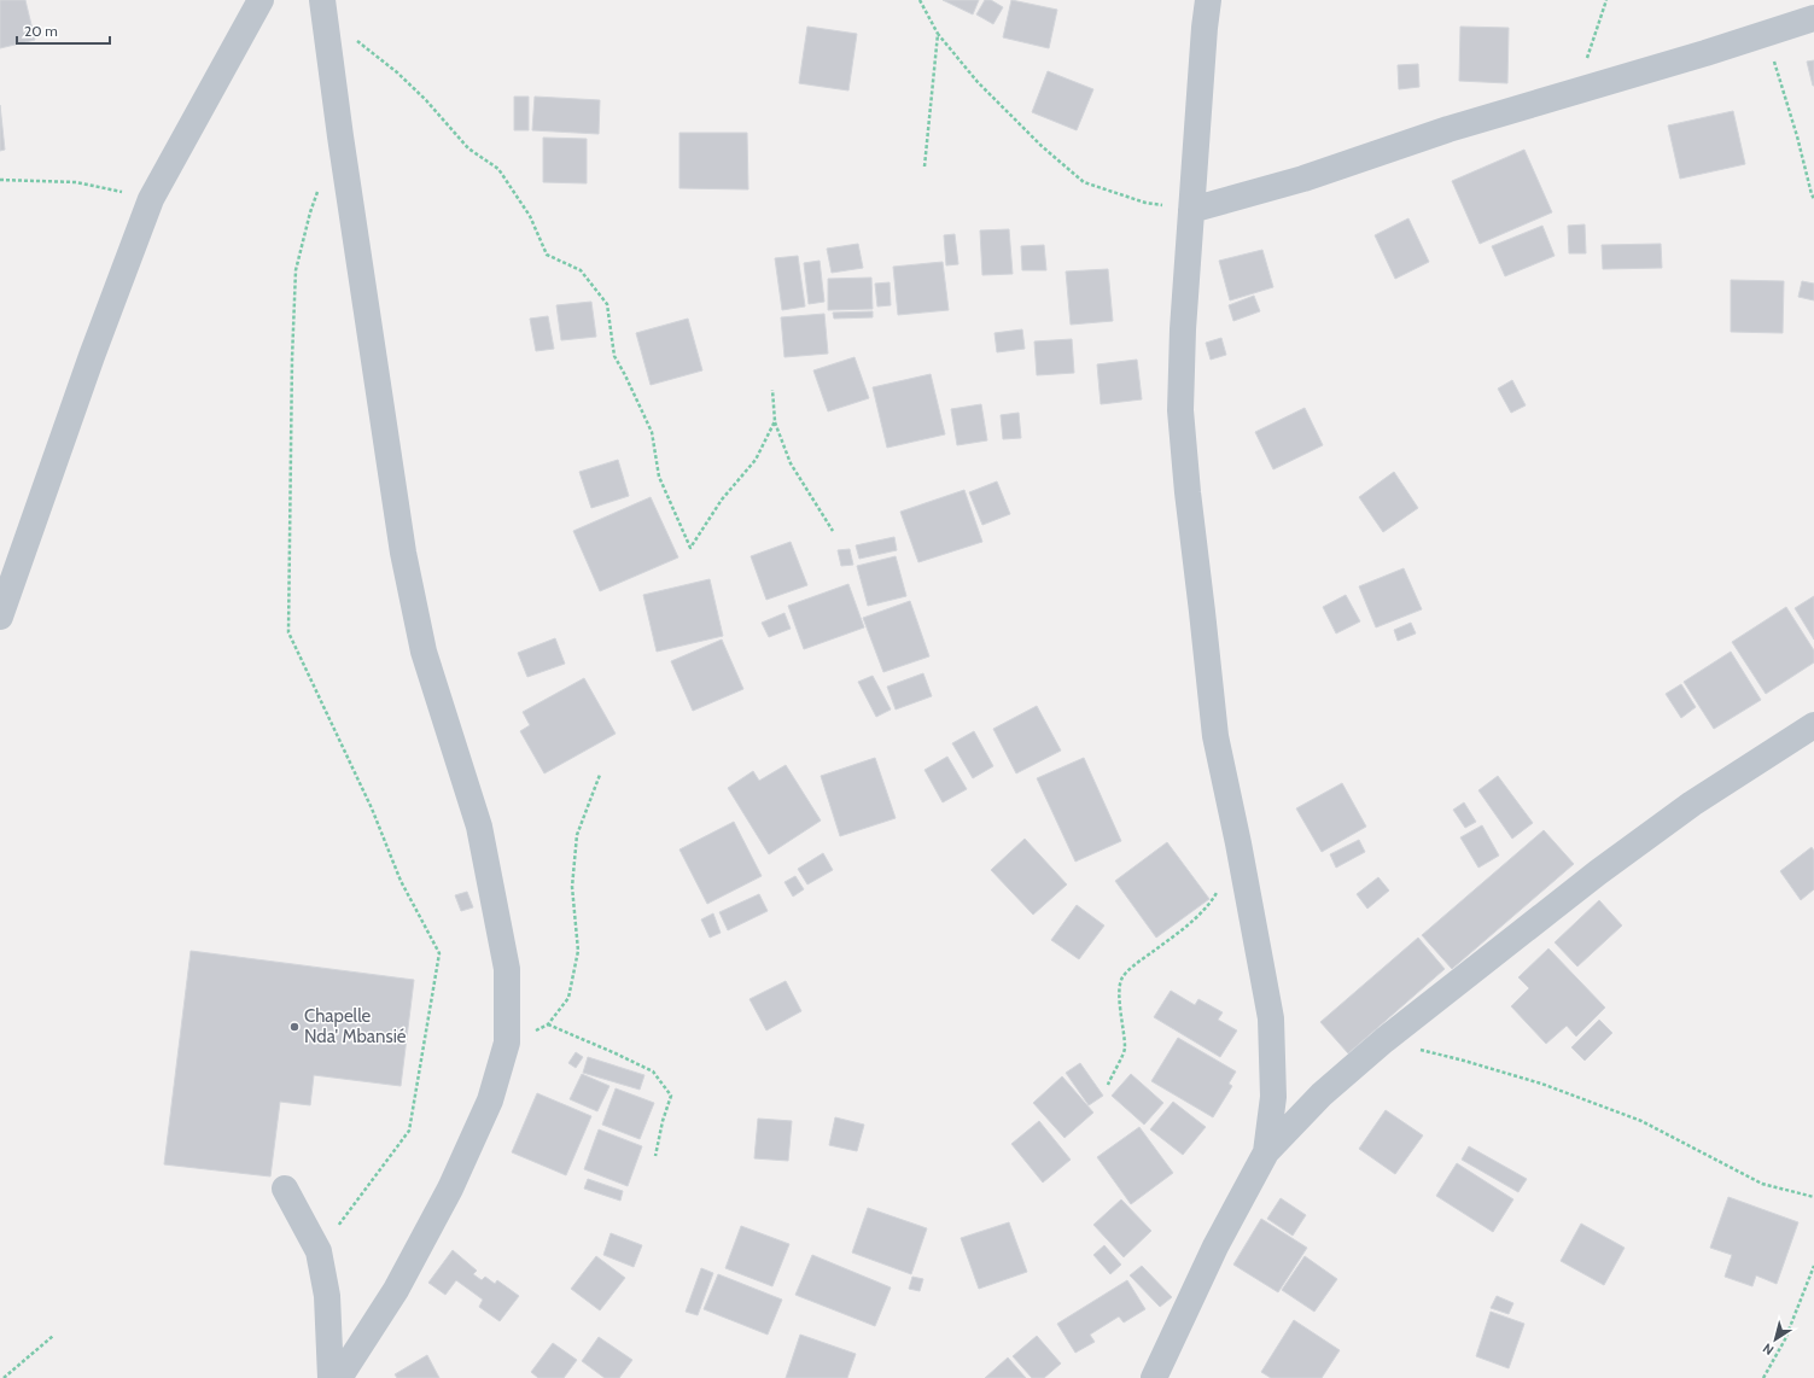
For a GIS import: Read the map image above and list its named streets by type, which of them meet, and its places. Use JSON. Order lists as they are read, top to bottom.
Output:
{
  "places": ["Chapelle Nda' Mbansié"],
  "scale_bar": "20 m",
  "north": "bottom left"
}
